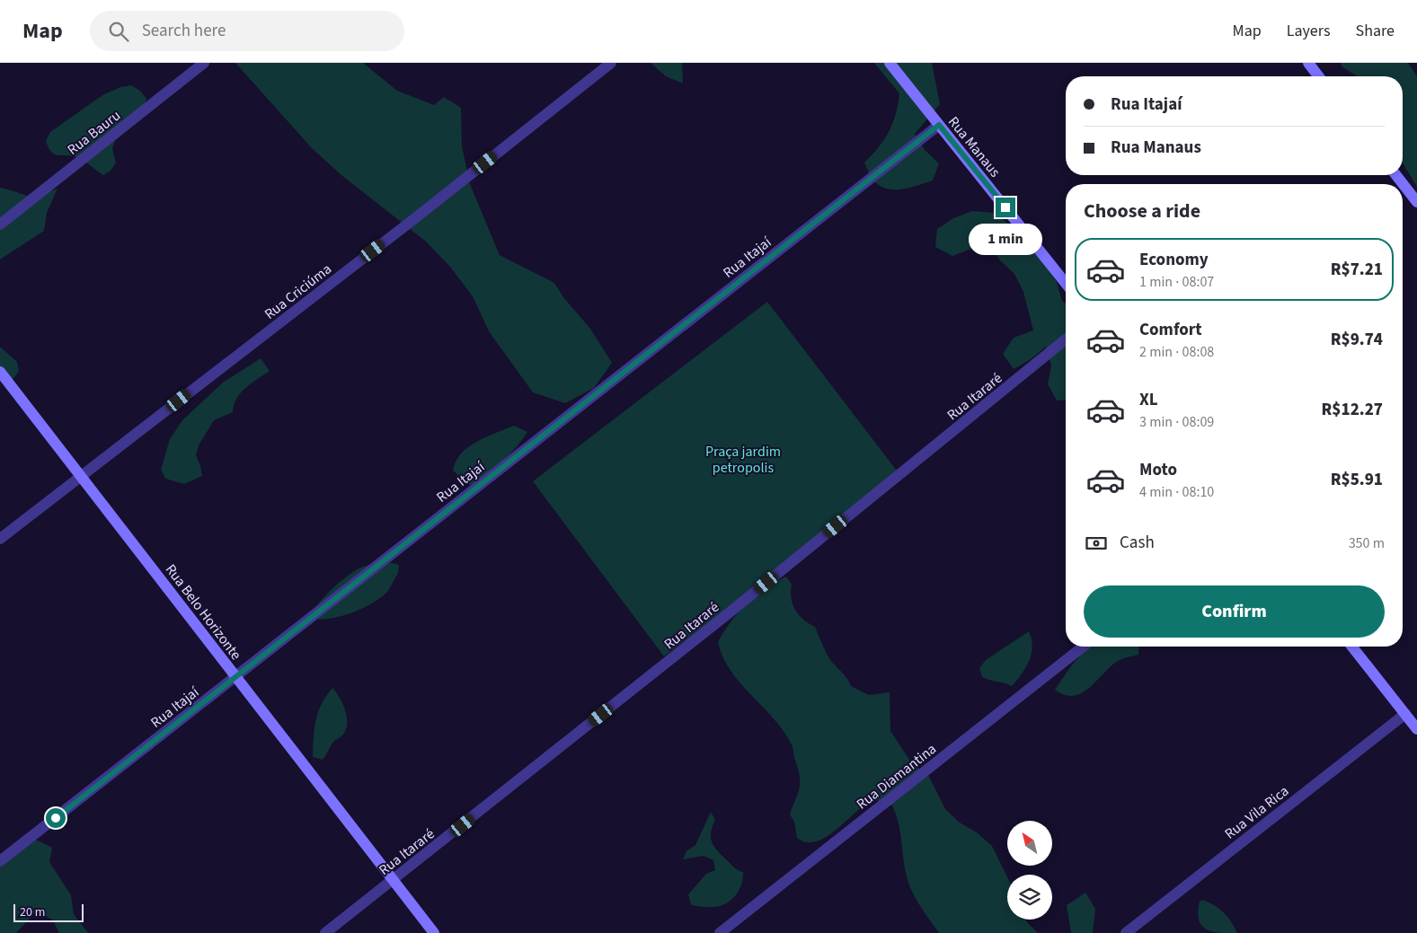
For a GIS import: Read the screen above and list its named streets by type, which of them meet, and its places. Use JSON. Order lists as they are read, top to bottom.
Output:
{
  "streets": {
    "street": [
      "Rua Bauru",
      "Rua Manaus",
      "Rua Itajaí",
      "Rua Criciúma",
      "Rua Itararé",
      "Rua Belo Horizonte",
      "Rua Diamantina",
      "Rua Vila Rica"
    ]
  },
  "crossings": [
    ["Rua Manaus", "Rua Itajaí"],
    ["Rua Itajaí", "Rua Belo Horizonte"],
    ["Rua Criciúma", "Rua Belo Horizonte"],
    ["Rua Itararé", "Rua Belo Horizonte"]
  ],
  "parks": ["Praça jardim petropolis"],
  "scale_bar": "20 m",
  "north": "top left",
  "page": {
    "header": "Map",
    "search": "Search here",
    "nav": ["Map", "Layers", "Share"],
    "banner": ["Rua Itajaí", "Rua Manaus"],
    "heading": "Choose a ride",
    "bubble": "1 min",
    "list": [
      {
        "name": "Economy",
        "note": "1 min · 08:07",
        "value": "R$7.21"
      },
      {
        "name": "Comfort",
        "note": "2 min · 08:08",
        "value": "R$9.74"
      },
      {
        "name": "XL",
        "note": "3 min · 08:09",
        "value": "R$12.27"
      },
      {
        "name": "Moto",
        "note": "4 min · 08:10",
        "value": "R$5.91"
      }
    ],
    "pay": ["Cash", "350 m"],
    "buttons": "Confirm",
    "scale": "20 m"
  }
}
